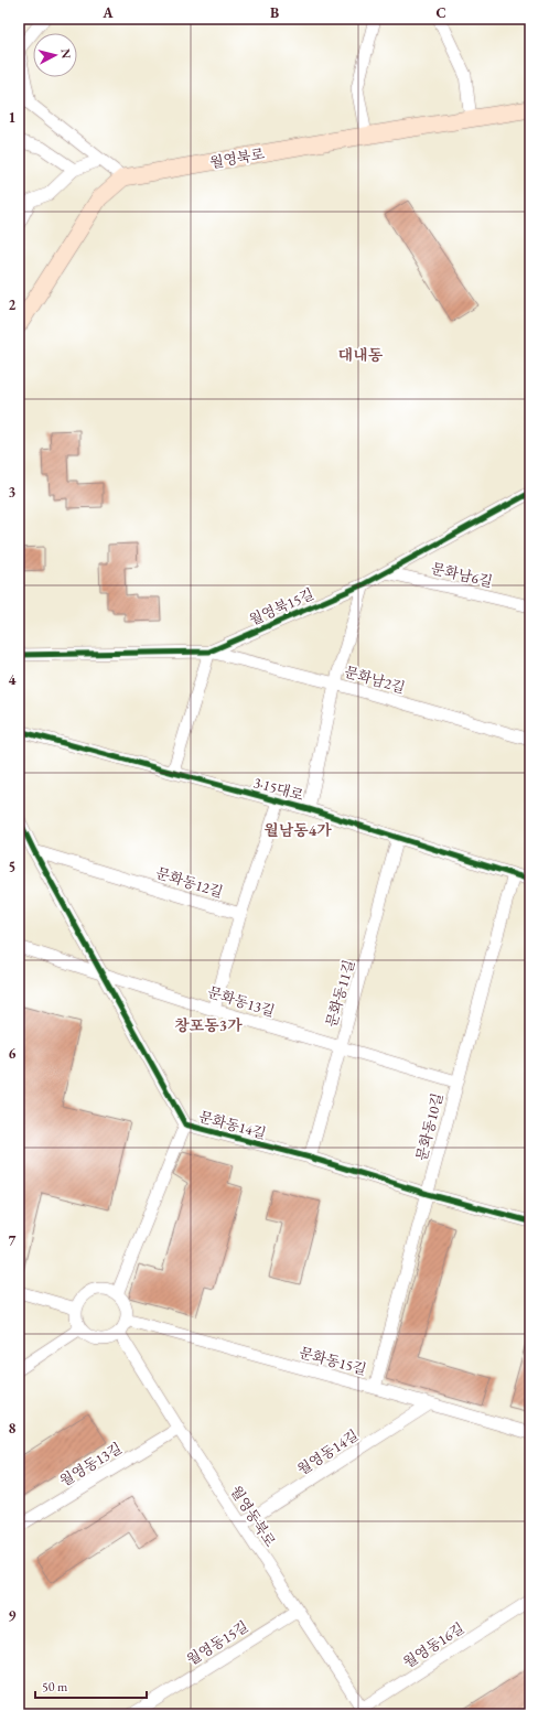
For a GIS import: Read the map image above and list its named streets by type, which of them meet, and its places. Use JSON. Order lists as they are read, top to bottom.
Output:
{
  "streets": {
    "main road": ["월영북로"],
    "street": [
      "문화남6길",
      "월영북15길",
      "문화남2길",
      "3·15대로",
      "문화동12길",
      "문화동11길",
      "문화동13길",
      "문화동14길",
      "문화동10길",
      "문화동15길",
      "월영동14길",
      "월영동13길",
      "월영동북로",
      "월영동15길",
      "월영동16길"
    ]
  },
  "crossings": [
    ["문화남6길", "월영북15길"],
    ["월영북15길", "문화남2길"],
    ["3·15대로", "문화동11길"],
    ["3·15대로", "문화동10길"],
    ["문화동12길", "문화동14길"],
    ["문화동11길", "문화동13길"],
    ["문화동11길", "문화동14길"],
    ["문화동13길", "문화동14길"],
    ["문화동13길", "문화동10길"],
    ["문화동14길", "문화동10길"],
    ["문화동10길", "문화동15길"],
    ["문화동15길", "월영동14길"],
    ["문화동15길", "월영동북로"],
    ["월영동14길", "월영동북로"],
    ["월영동13길", "월영동북로"],
    ["월영동북로", "월영동15길"],
    ["월영동북로", "월영동16길"]
  ],
  "districts": ["대내동", "월남동4가", "창포동3가"],
  "scale_bar": "50 m",
  "north": "right",
  "grid": {
    "columns": ["A", "B", "C"],
    "rows": [
      "1",
      "2",
      "3",
      "4",
      "5",
      "6",
      "7",
      "8",
      "9"
    ]
  }
}
